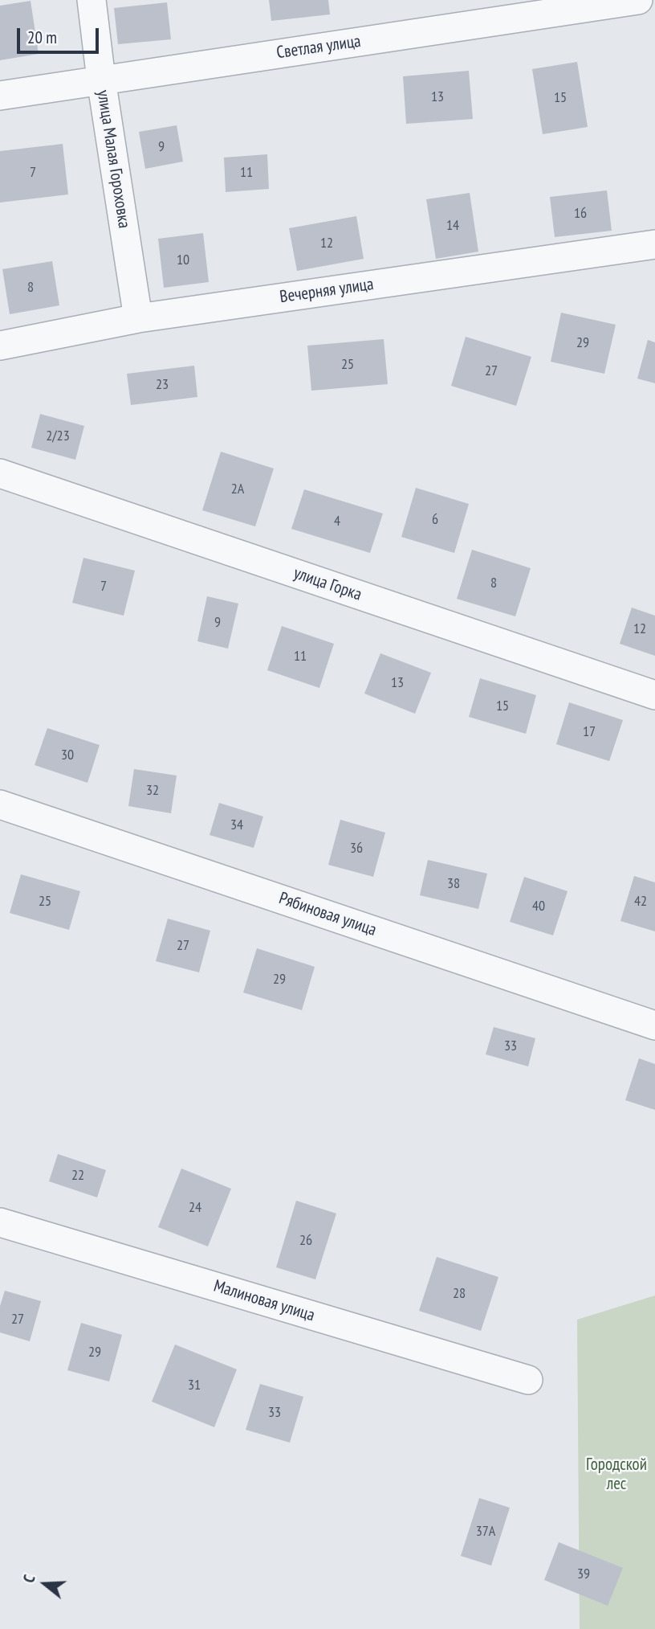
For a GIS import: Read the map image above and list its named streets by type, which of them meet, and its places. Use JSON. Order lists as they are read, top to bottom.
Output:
{
  "streets": {
    "street": [
      "Светлая улица",
      "улица Малая Гороховка",
      "Вечерняя улица",
      "улица Горка",
      "Рябиновая улица",
      "Малиновая улица"
    ]
  },
  "crossings": [
    ["Светлая улица", "улица Малая Гороховка"],
    ["улица Малая Гороховка", "Вечерняя улица"]
  ],
  "parks": ["Городской лес"],
  "house_numbers": [
    "13",
    "15",
    "9",
    "7",
    "11",
    "16",
    "14",
    "12",
    "10",
    "8",
    "29",
    "25",
    "27",
    "23",
    "2/23",
    "2А",
    "6",
    "4",
    "8",
    "7",
    "9",
    "12",
    "11",
    "13",
    "15",
    "17",
    "30",
    "32",
    "34",
    "36",
    "38",
    "25",
    "42",
    "40",
    "27",
    "29",
    "33",
    "22",
    "24",
    "26",
    "28",
    "27",
    "29",
    "31",
    "33",
    "37А",
    "39"
  ],
  "scale_bar": "20 m",
  "north": "left"
}
